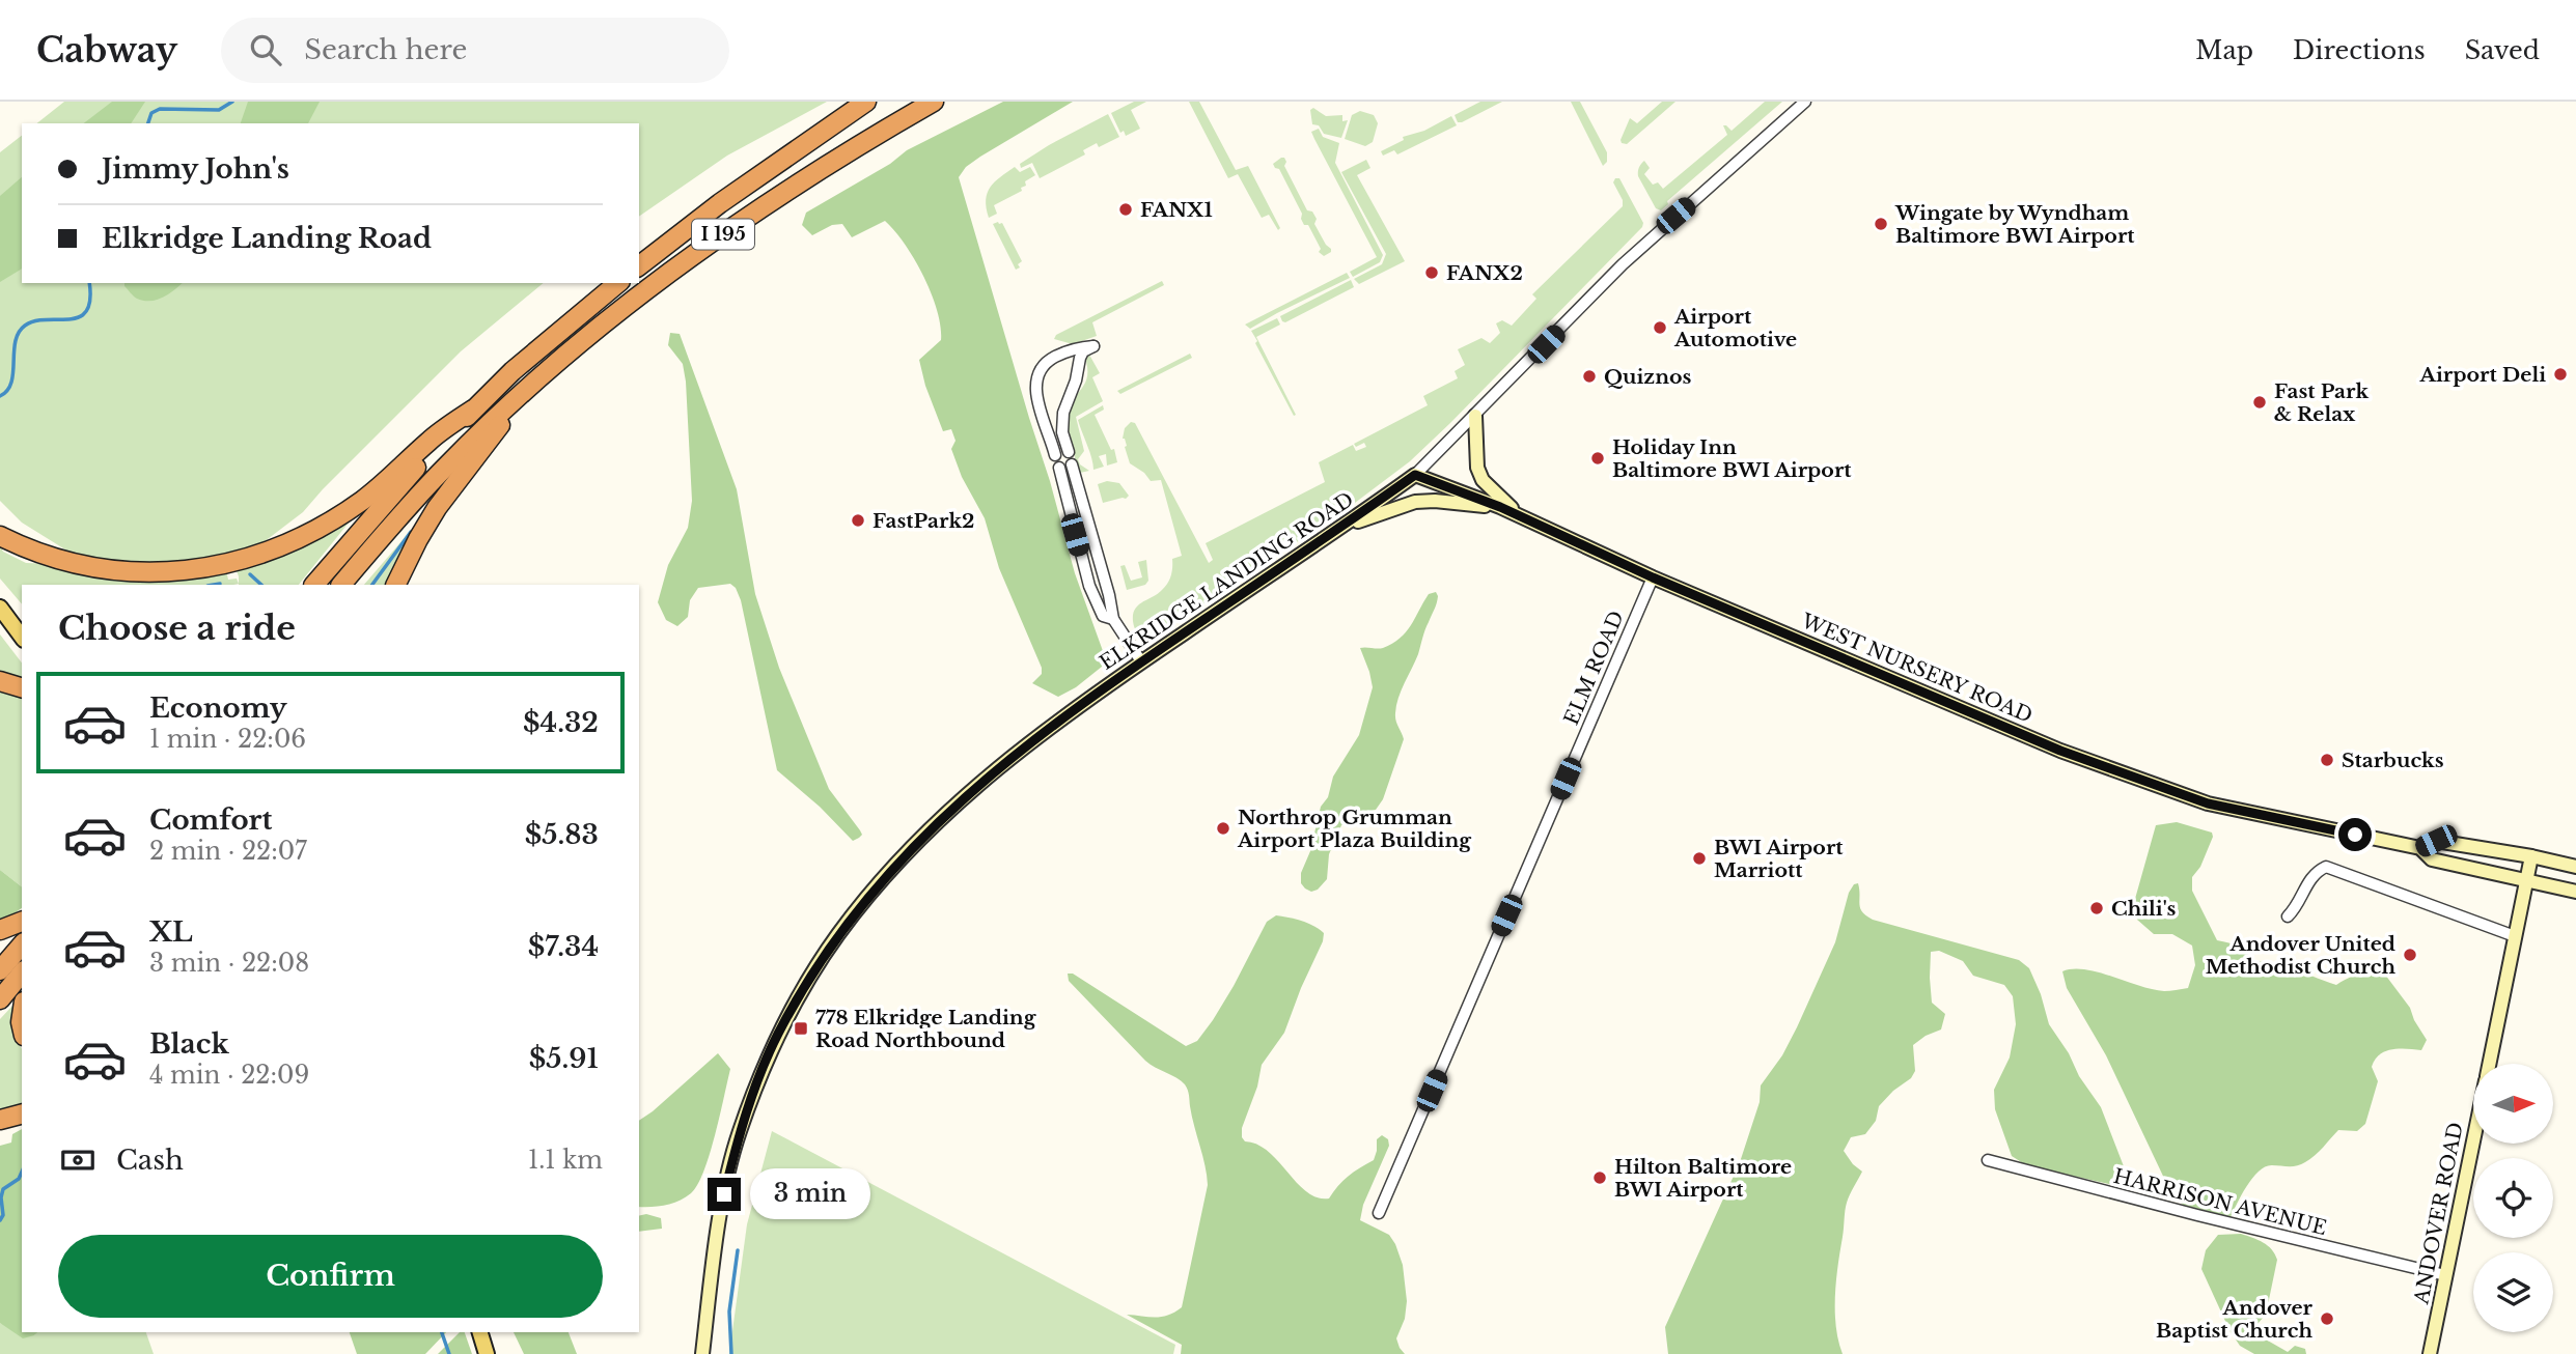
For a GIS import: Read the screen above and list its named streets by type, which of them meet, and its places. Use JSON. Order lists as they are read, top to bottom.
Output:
{
  "streets": {
    "highway": ["I 195"],
    "main road": ["ELKRIDGE LANDING ROAD", "WEST NURSERY ROAD", "ANDOVER ROAD"],
    "street": ["ELM ROAD", "HARRISON AVENUE"]
  },
  "crossings": [
    ["ELKRIDGE LANDING ROAD", "WEST NURSERY ROAD"],
    ["ELM ROAD", "WEST NURSERY ROAD"],
    ["WEST NURSERY ROAD", "ANDOVER ROAD"],
    ["HARRISON AVENUE", "ANDOVER ROAD"]
  ],
  "places": {
    "other": [
      "FANX1",
      "Wingate by Wyndham Baltimore BWI Airport",
      "FANX2",
      "Airport Automotive",
      "Airport Deli",
      "Quiznos",
      "Fast Park & Relax",
      "Holiday Inn Baltimore BWI Airport",
      "FastPark2",
      "Starbucks",
      "Northrop Grumman Airport Plaza Building",
      "BWI Airport Marriott",
      "Chili's",
      "Andover United Methodist Church",
      "Hilton Baltimore BWI Airport",
      "Andover Baptist Church"
    ],
    "transit": ["778 Elkridge Landing Road Northbound"]
  },
  "north": "right",
  "page": {
    "header": "Cabway",
    "search": "Search here",
    "nav": ["Map", "Directions", "Saved"],
    "banner": ["Jimmy John's", "Elkridge Landing Road"],
    "heading": "Choose a ride",
    "list": [
      {
        "name": "Economy",
        "note": "1 min · 22:06",
        "value": "$4.32"
      },
      {
        "name": "Comfort",
        "note": "2 min · 22:07",
        "value": "$5.83"
      },
      {
        "name": "XL",
        "note": "3 min · 22:08",
        "value": "$7.34"
      },
      {
        "name": "Black",
        "note": "4 min · 22:09",
        "value": "$5.91"
      }
    ],
    "pay": ["Cash", "1.1 km"],
    "bubble": "3 min",
    "buttons": "Confirm"
  }
}
